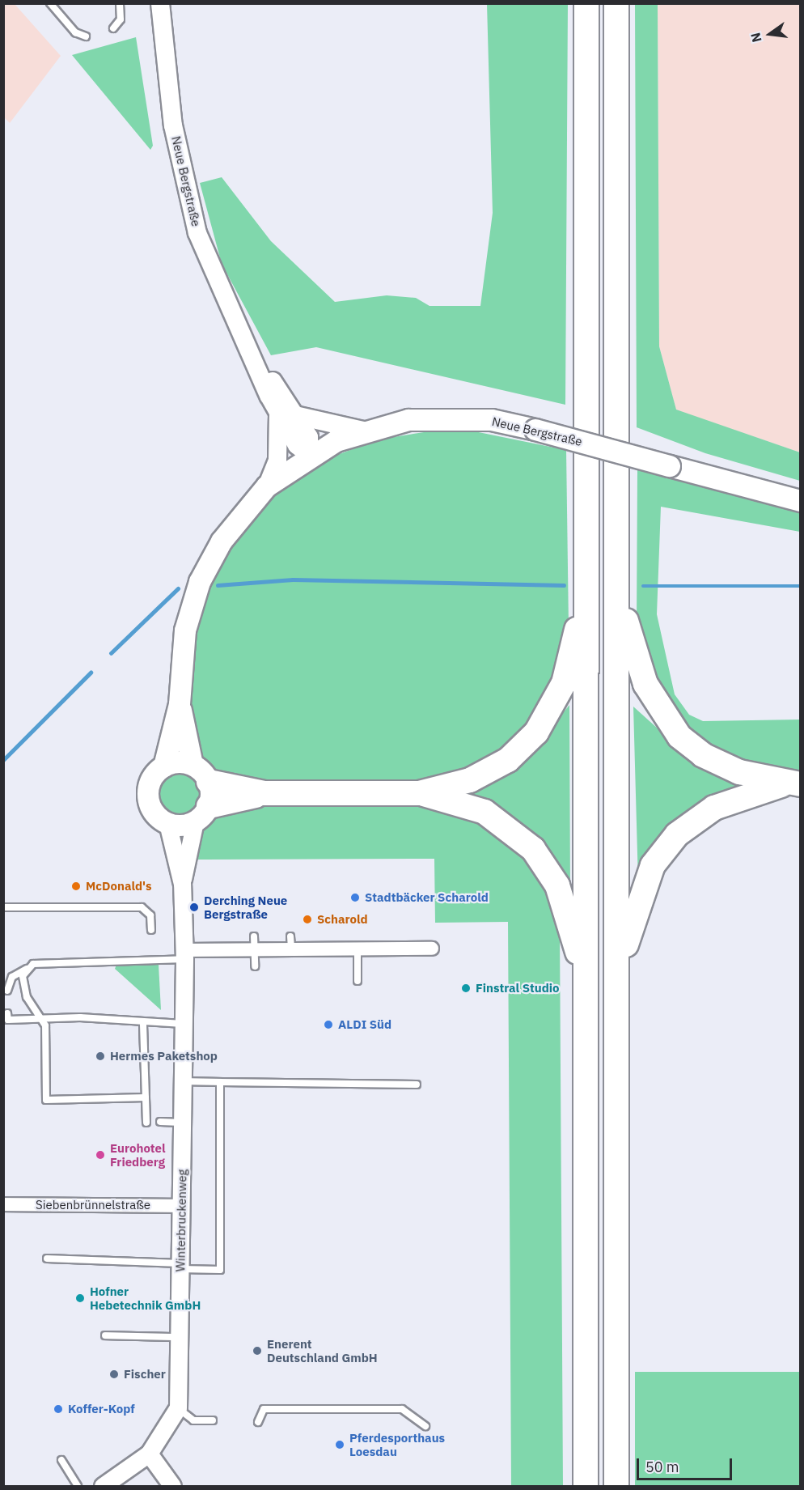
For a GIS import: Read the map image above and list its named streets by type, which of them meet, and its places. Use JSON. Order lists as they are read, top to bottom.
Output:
{
  "streets": {
    "main road": ["Neue Bergstraße"],
    "street": ["Siebenbrünnelstraße", "Winterbruckenweg"]
  },
  "crossings": [
    ["Siebenbrünnelstraße", "Winterbruckenweg"]
  ],
  "places": [
    "McDonald's",
    "Stadtbäcker Scharold",
    "Derching Neue Bergstraße",
    "Scharold",
    "Finstral Studio",
    "ALDI Süd",
    "Hermes Paketshop",
    "Eurohotel Friedberg",
    "Hofner Hebetechnik GmbH",
    "Enerent Deutschland GmbH",
    "Fischer",
    "Koffer-Kopf",
    "Pferdesporthaus Loesdau"
  ],
  "scale_bar": "50 m",
  "north": "left"
}
